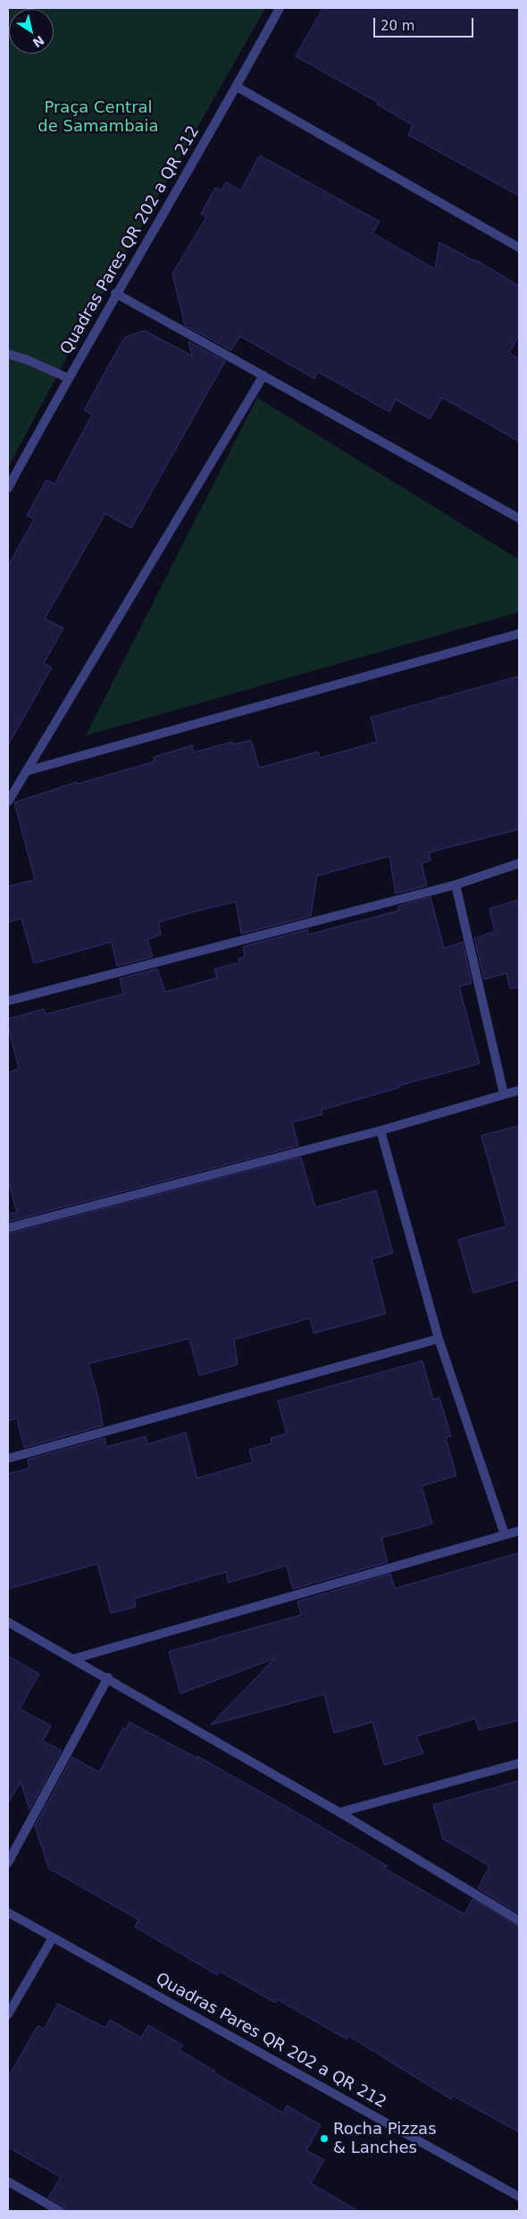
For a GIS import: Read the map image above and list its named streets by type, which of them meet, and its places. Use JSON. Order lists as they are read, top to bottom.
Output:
{
  "streets": {
    "street": ["Quadras Pares QR 202 a QR 212"]
  },
  "parks": ["Praça Central de Samambaia"],
  "places": ["Rocha Pizzas & Lanches"],
  "scale_bar": "20 m",
  "north": "bottom right"
}
